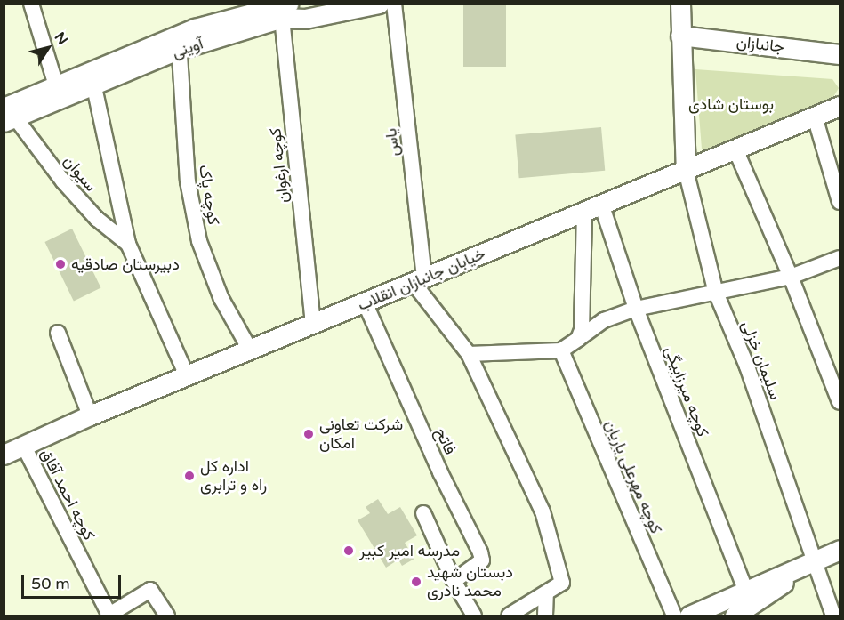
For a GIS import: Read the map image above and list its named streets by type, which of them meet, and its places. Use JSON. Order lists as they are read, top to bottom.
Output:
{
  "streets": {
    "street": [
      "جانبازان",
      "آوینی",
      "یاس",
      "کوچه ارغوان",
      "سیوان",
      "کوچه پاک",
      "خیابان جانبازان انقلاب",
      "سلیمان خزلی",
      "کوچه میرزابیگی",
      "فاتح",
      "کوچه مهرعلی یاریان",
      "کوچه احمد آفاق"
    ]
  },
  "crossings": [
    ["آوینی", "کوچه ارغوان"],
    ["آوینی", "سیوان"],
    ["آوینی", "کوچه پاک"],
    ["یاس", "خیابان جانبازان انقلاب"],
    ["کوچه ارغوان", "خیابان جانبازان انقلاب"],
    ["کوچه پاک", "خیابان جانبازان انقلاب"],
    ["خیابان جانبازان انقلاب", "سلیمان خزلی"],
    ["خیابان جانبازان انقلاب", "کوچه میرزابیگی"],
    ["خیابان جانبازان انقلاب", "فاتح"],
    ["خیابان جانبازان انقلاب", "کوچه احمد آفاق"]
  ],
  "parks": ["بوستان شادی"],
  "places": [
    "دبیرستان صادقیه",
    "شرکت تعاونی امکان",
    "اداره کل راه و ترابری",
    "مدرسه امیر کبیر",
    "دبستان شهید محمد نادری"
  ],
  "scale_bar": "50 m",
  "north": "top right"
}
